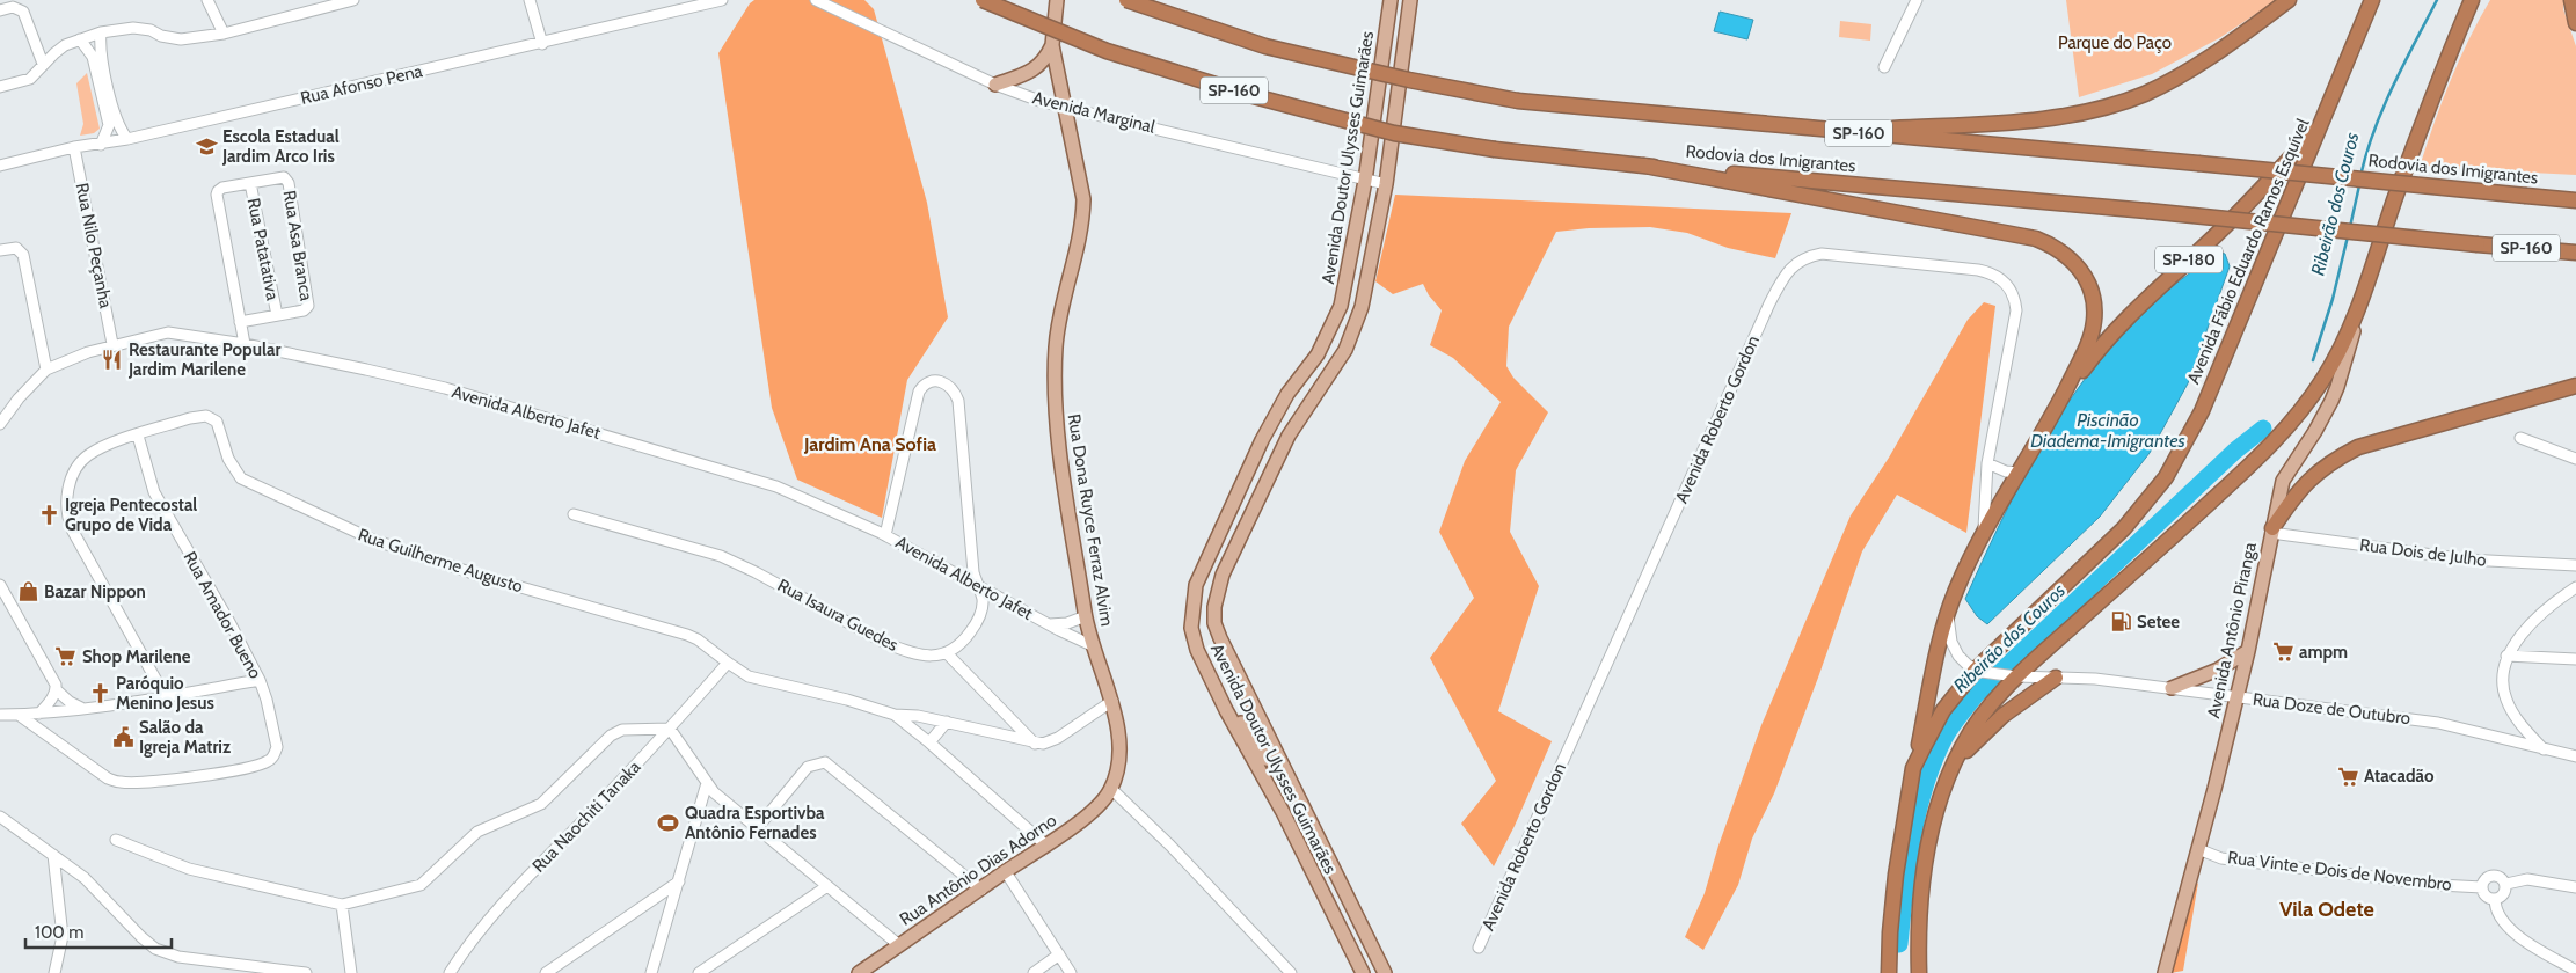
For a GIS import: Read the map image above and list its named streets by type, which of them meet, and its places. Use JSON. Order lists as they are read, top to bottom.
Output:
{
  "streets": {
    "highway": [
      "SP-160",
      "Rodovia dos Imigrantes",
      "Avenida Fábio Eduardo Ramos Esquível",
      "SP-180"
    ],
    "main road": [
      "Avenida Doutor Ulysses Guimarães",
      "Rua Dona Ruyce Ferraz Alvim",
      "Avenida Antônio Piranga",
      "Rua Antônio Dias Adorno"
    ],
    "street": [
      "Rua Afonso Pena",
      "Avenida Marginal",
      "Rua Nilo Peçanha",
      "Rua Asa Branca",
      "Rua Patatativa",
      "Avenida Alberto Jafet",
      "Avenida Roberto Gordon",
      "Rua Dois de Julho",
      "Rua Guilherme Augusto",
      "Rua Amador Bueno",
      "Rua Isaura Guedes",
      "Rua Doze de Outubro",
      "Rua Naochiti Tanaka",
      "Rua Vinte e Dois de Novembro"
    ]
  },
  "crossings": [
    ["Rua Afonso Pena", "Rua Nilo Peçanha"],
    ["Avenida Marginal", "Avenida Doutor Ulysses Guimarães"],
    ["Avenida Marginal", "Rua Dona Ruyce Ferraz Alvim"],
    ["Rua Nilo Peçanha", "Avenida Alberto Jafet"],
    ["Rua Asa Branca", "Rua Patatativa"],
    ["Rua Asa Branca", "Avenida Alberto Jafet"],
    ["Avenida Fábio Eduardo Ramos Esquível", "SP-180"],
    ["Avenida Fábio Eduardo Ramos Esquível", "Rua Doze de Outubro"],
    ["SP-180", "Avenida Roberto Gordon"],
    ["SP-180", "Rua Doze de Outubro"],
    ["Avenida Alberto Jafet", "Rua Dona Ruyce Ferraz Alvim"],
    ["Rua Dona Ruyce Ferraz Alvim", "Rua Antônio Dias Adorno"],
    ["Rua Dois de Julho", "Avenida Antônio Piranga"],
    ["Rua Guilherme Augusto", "Rua Amador Bueno"],
    ["Rua Guilherme Augusto", "Rua Naochiti Tanaka"],
    ["Avenida Antônio Piranga", "Rua Doze de Outubro"],
    ["Avenida Antônio Piranga", "Rua Vinte e Dois de Novembro"]
  ],
  "districts": ["Jardim Ana Sofia", "Vila Odete"],
  "water": ["Ribeirão dos Couros", "Piscinão Diadema-Imigrantes"],
  "parks": ["Parque do Paço"],
  "places": {
    "school or university": ["Escola Estadual Jardim Arco Iris"],
    "restaurant": ["Restaurante Popular Jardim Marilene"],
    "church": ["Igreja Pentecostal Grupo de Vida", "Paróquio Menino Jesus"],
    "shop": ["Bazar Nippon"],
    "fuel station": ["Setee"],
    "supermarket": ["ampm", "Shop Marilene", "Atacadão"],
    "public building": ["Salão da Igreja Matriz"],
    "sports": ["Quadra Esportivba Antônio Fernades"]
  },
  "scale_bar": "100 m"
}
